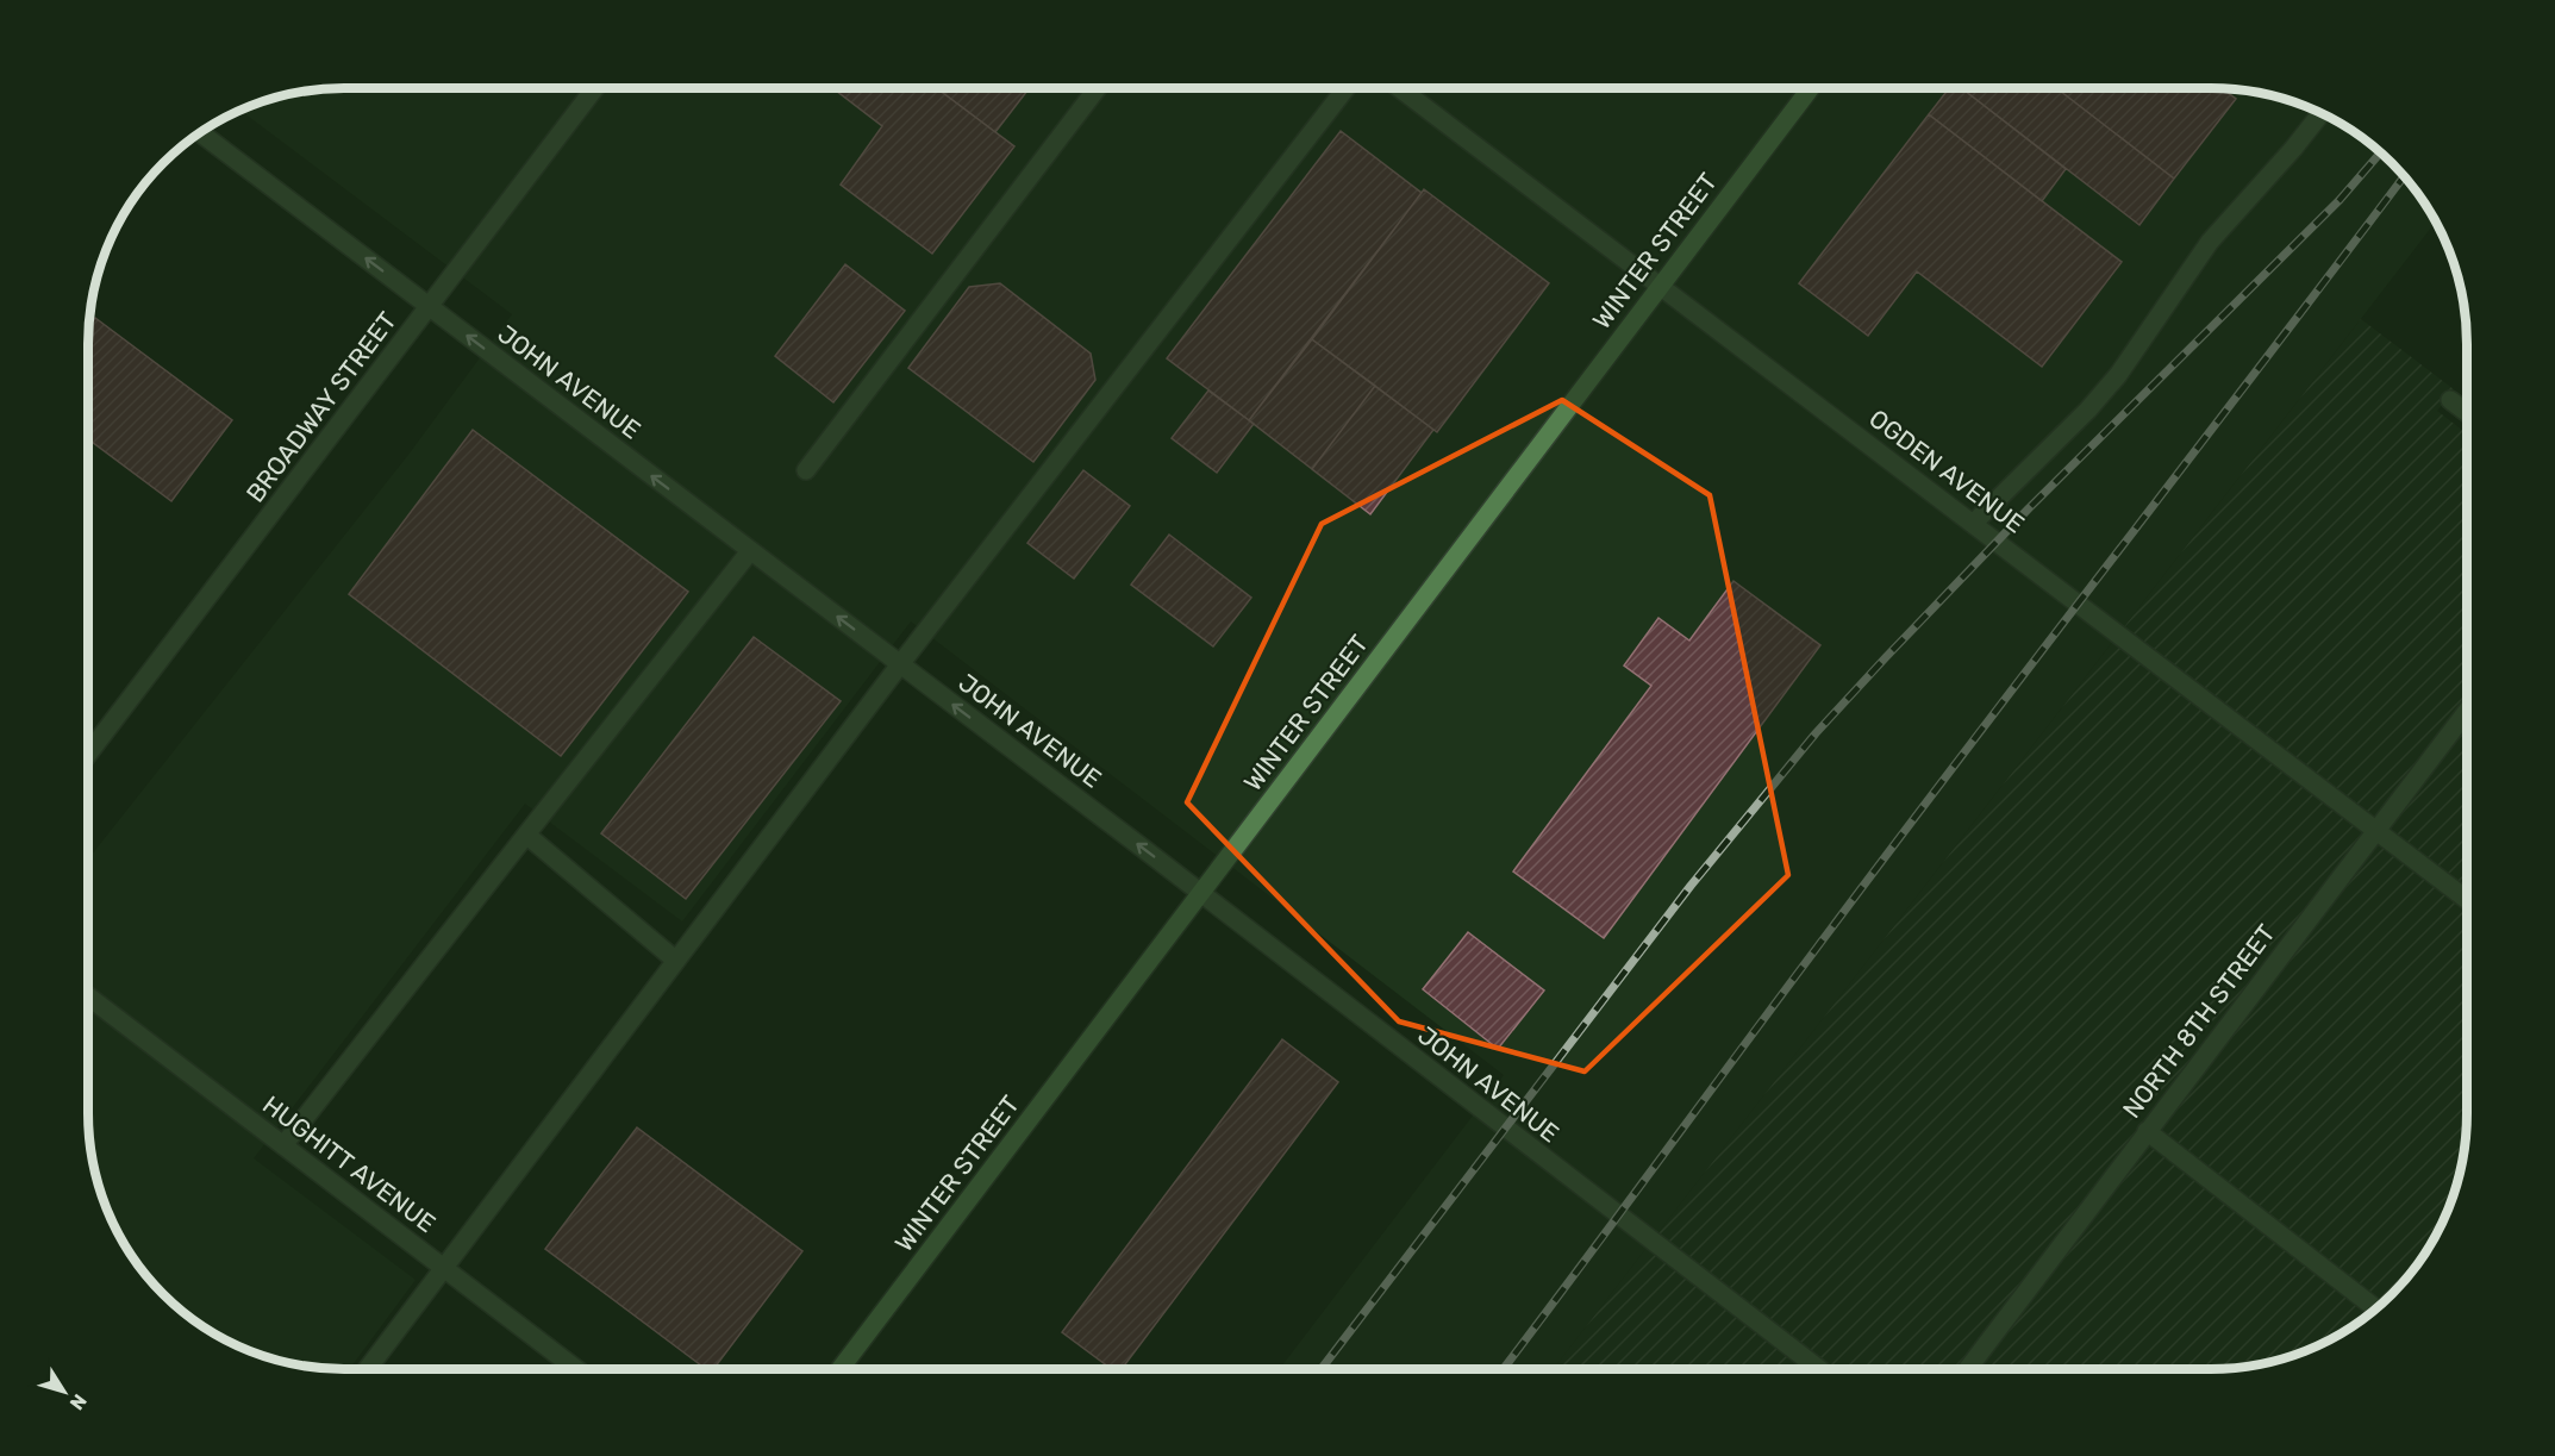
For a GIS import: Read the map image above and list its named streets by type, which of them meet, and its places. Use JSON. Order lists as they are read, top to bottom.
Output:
{
  "streets": {
    "street": [
      "WINTER STREET",
      "JOHN AVENUE",
      "BROADWAY STREET",
      "OGDEN AVENUE",
      "NORTH 8TH STREET",
      "HUGHITT AVENUE"
    ]
  },
  "crossings": [
    ["WINTER STREET", "JOHN AVENUE"],
    ["WINTER STREET", "OGDEN AVENUE"],
    ["JOHN AVENUE", "BROADWAY STREET"],
    ["OGDEN AVENUE", "NORTH 8TH STREET"]
  ],
  "one_way": ["JOHN AVENUE"],
  "north": "bottom right"
}
